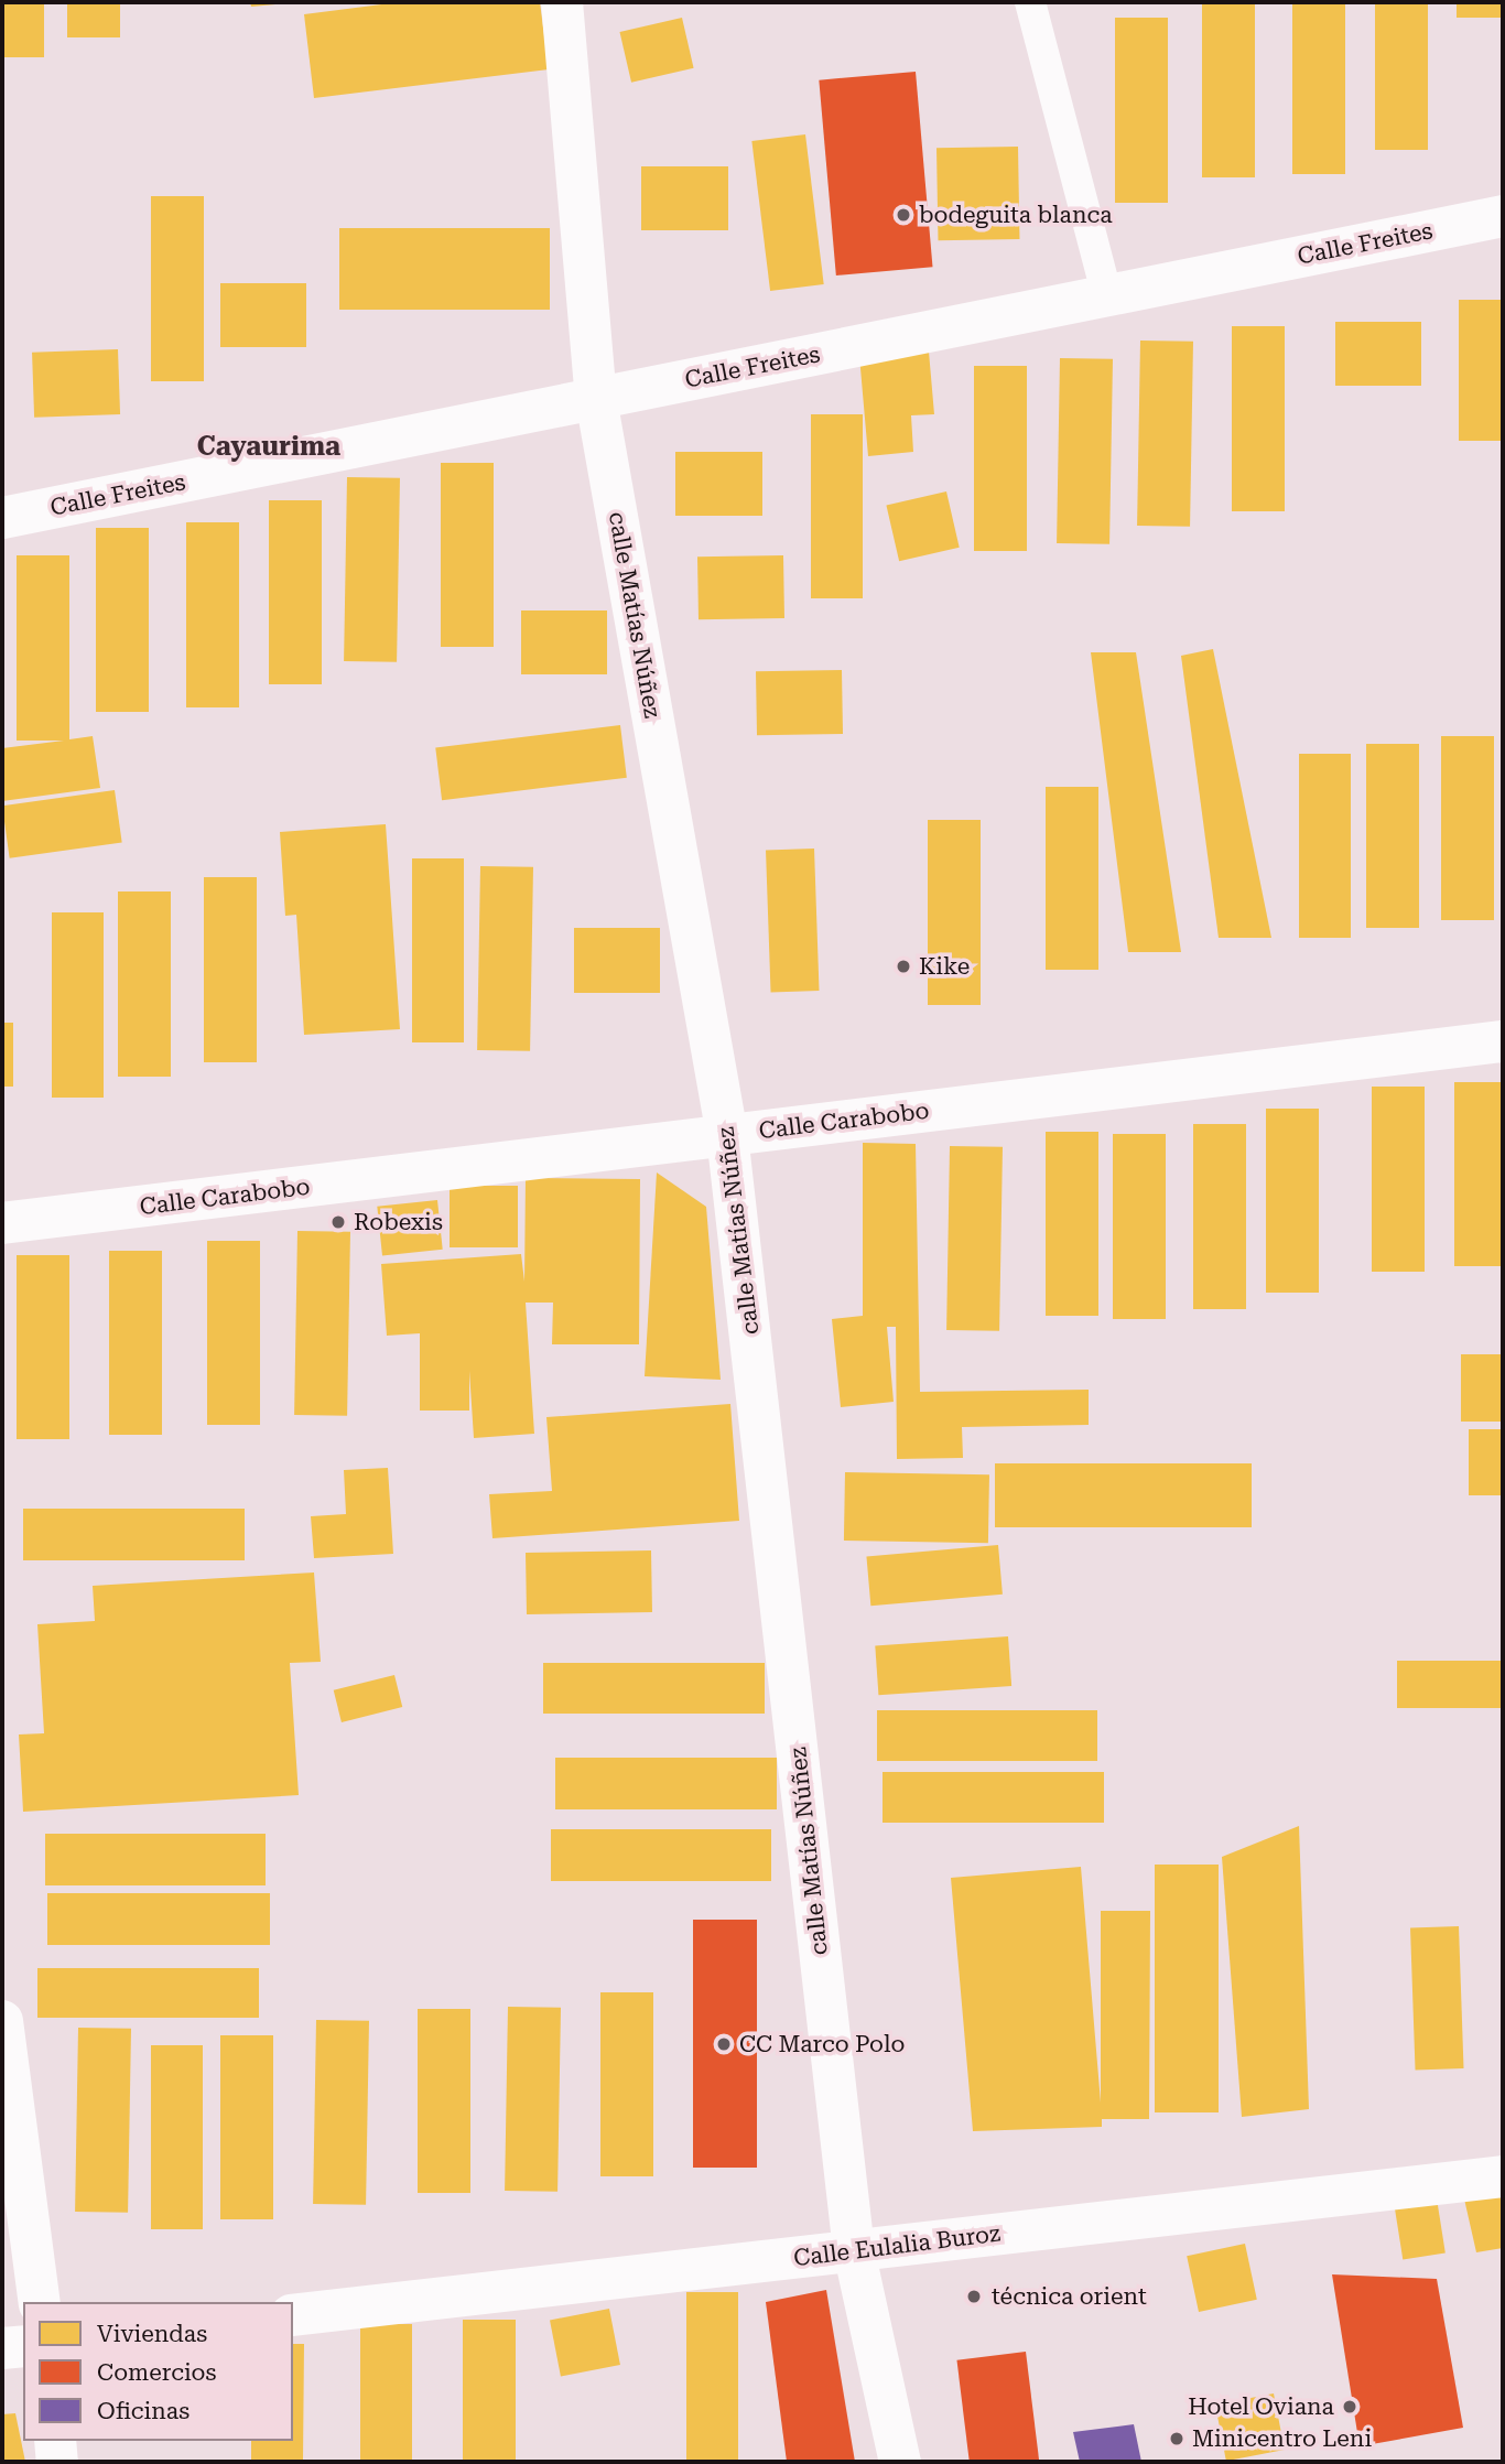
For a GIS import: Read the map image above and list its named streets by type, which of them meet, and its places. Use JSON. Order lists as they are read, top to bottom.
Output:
{
  "streets": {
    "street": [
      "Calle Freites",
      "calle Matías Núñez",
      "Calle Carabobo",
      "Calle Eulalia Buroz"
    ]
  },
  "crossings": [
    ["Calle Freites", "calle Matías Núñez"],
    ["calle Matías Núñez", "Calle Carabobo"],
    ["calle Matías Núñez", "Calle Eulalia Buroz"]
  ],
  "districts": ["Cayaurima"],
  "places": [
    "bodeguita blanca",
    "Kike",
    "Robexis",
    "CC Marco Polo",
    "técnica orient",
    "Hotel Oviana",
    "Minicentro Leni"
  ],
  "legend": ["Viviendas", "Comercios", "Oficinas"]
}
